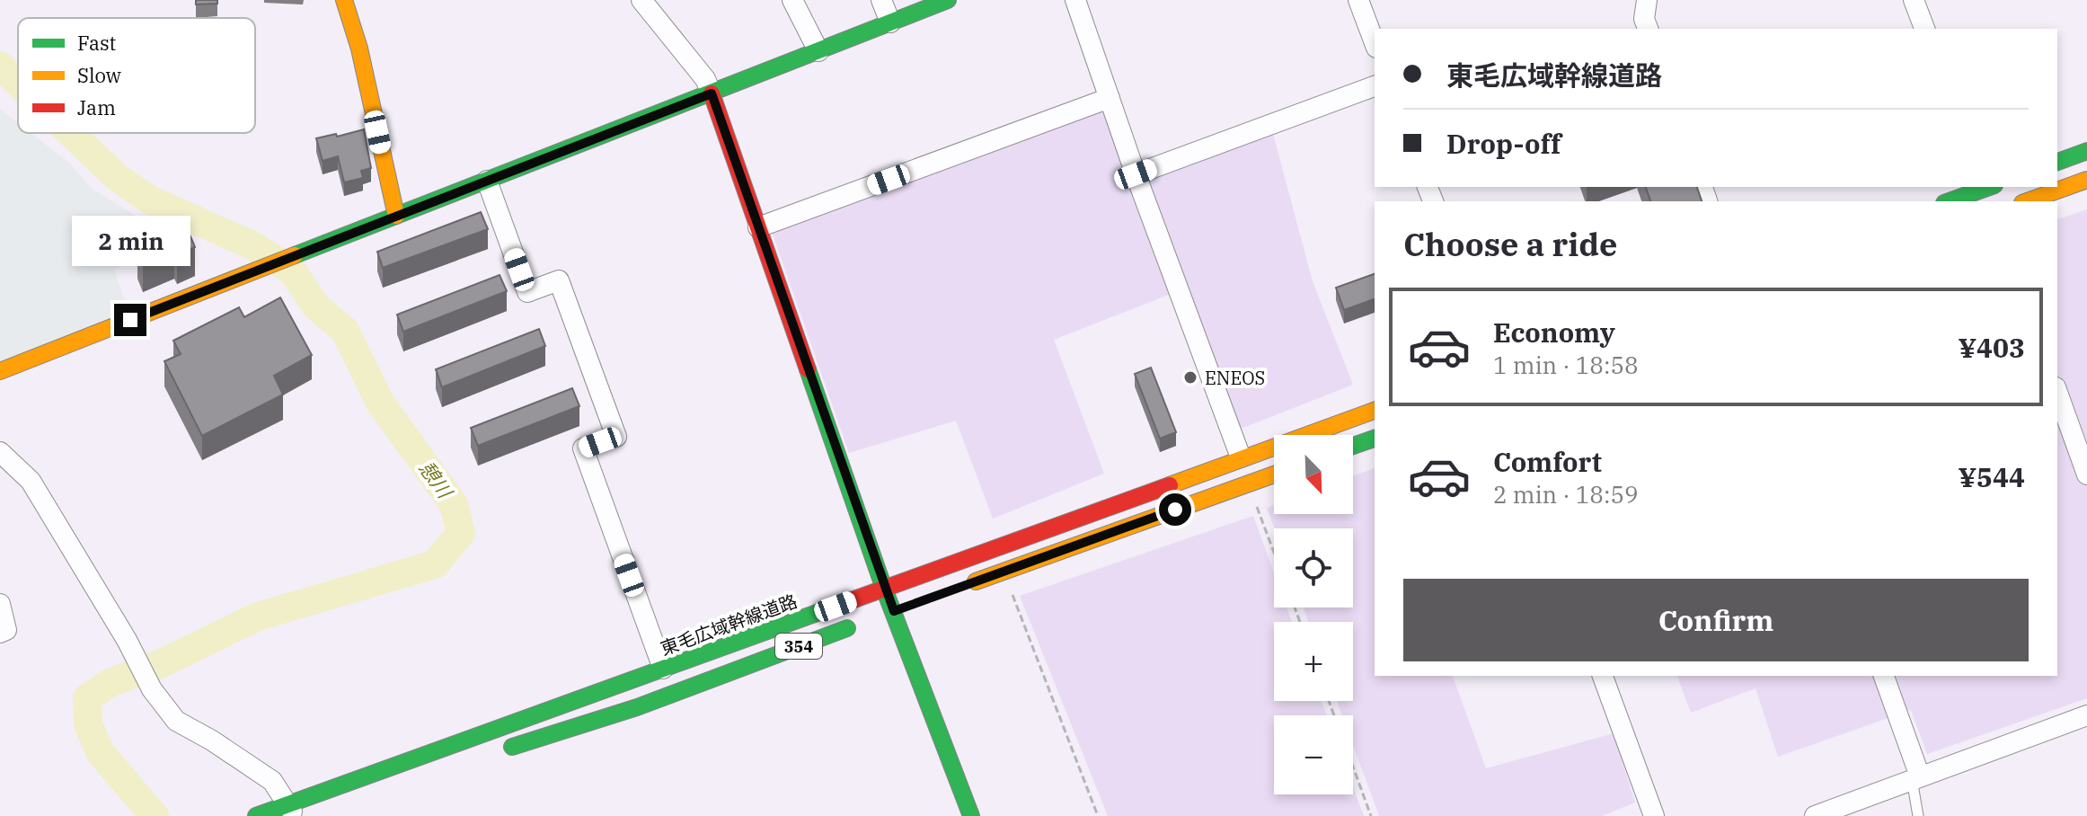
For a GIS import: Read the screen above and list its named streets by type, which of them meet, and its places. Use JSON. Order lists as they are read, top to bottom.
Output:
{
  "streets": {
    "main road": ["東毛広域幹線道路", "354"]
  },
  "water": ["憩川"],
  "places": ["ENEOS"],
  "legend": ["Fast", "Slow", "Jam"],
  "north": "bottom right",
  "page": {
    "banner": ["東毛広域幹線道路", "Drop-off"],
    "heading": "Choose a ride",
    "bubble": "2 min",
    "list": [
      {
        "name": "Economy",
        "note": "1 min · 18:58",
        "value": "¥403"
      },
      {
        "name": "Comfort",
        "note": "2 min · 18:59",
        "value": "¥544"
      }
    ],
    "map_buttons": ["+", "−"],
    "buttons": "Confirm"
  }
}
